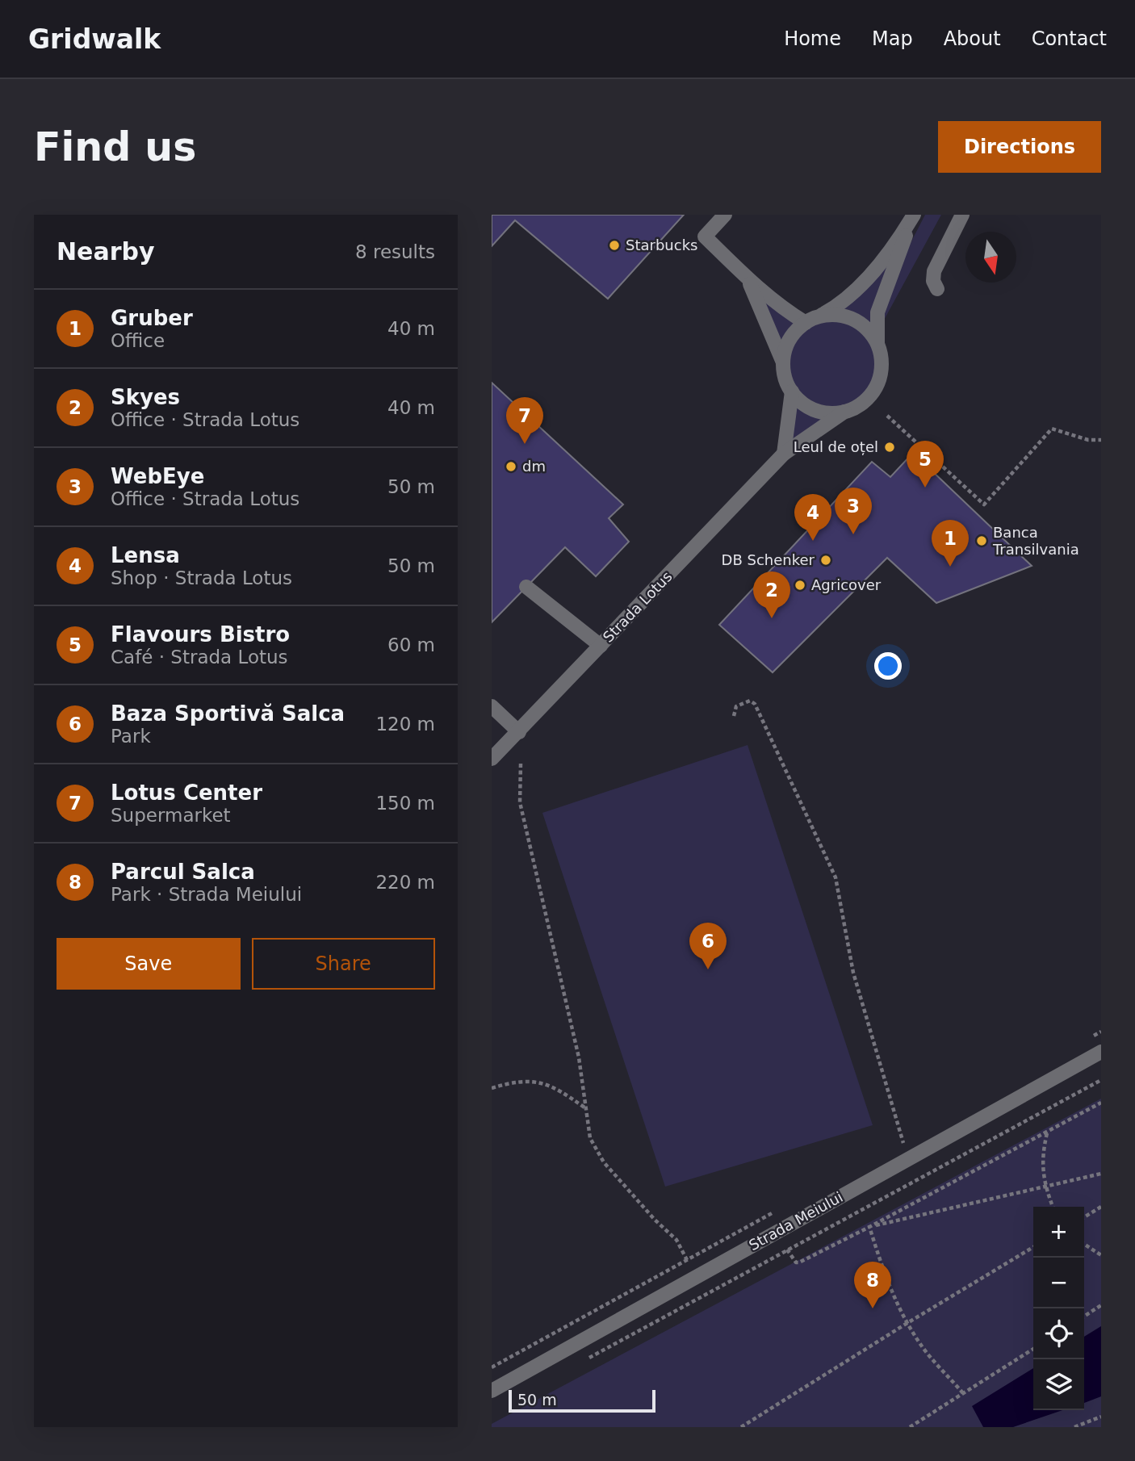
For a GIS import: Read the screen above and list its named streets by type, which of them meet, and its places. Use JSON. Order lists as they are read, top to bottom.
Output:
{
  "streets": {
    "street": ["Strada Lotus", "Strada Meiului"]
  },
  "places": [
    "Starbucks",
    "Leul de oțel",
    "dm",
    "Banca Transilvania",
    "DB Schenker",
    "Agricover"
  ],
  "scale_bar": "50 m",
  "north": "bottom",
  "page": {
    "header": "Gridwalk",
    "nav": [
      "Home",
      "Map",
      "About",
      "Contact"
    ],
    "buttons": [
      "Directions",
      ["Save", "Share"]
    ],
    "title": "Find us",
    "heading": ["Nearby", "8 results"],
    "list": [
      {
        "mark": "1",
        "name": "Gruber",
        "note": "Office",
        "value": "40 m"
      },
      {
        "mark": "2",
        "name": "Skyes",
        "note": "Office · Strada Lotus",
        "value": "40 m"
      },
      {
        "mark": "3",
        "name": "WebEye",
        "note": "Office · Strada Lotus",
        "value": "50 m"
      },
      {
        "mark": "4",
        "name": "Lensa",
        "note": "Shop · Strada Lotus",
        "value": "50 m"
      },
      {
        "mark": "5",
        "name": "Flavours Bistro",
        "note": "Café · Strada Lotus",
        "value": "60 m"
      },
      {
        "mark": "6",
        "name": "Baza Sportivă Salca",
        "note": "Park",
        "value": "120 m"
      },
      {
        "mark": "7",
        "name": "Lotus Center",
        "note": "Supermarket",
        "value": "150 m"
      },
      {
        "mark": "8",
        "name": "Parcul Salca",
        "note": "Park · Strada Meiului",
        "value": "220 m"
      }
    ],
    "pins": [
      "7",
      "5",
      "3",
      "4",
      "1",
      "2",
      "6",
      "8"
    ],
    "map_buttons": ["+", "−"],
    "scale": "50 m"
  }
}
